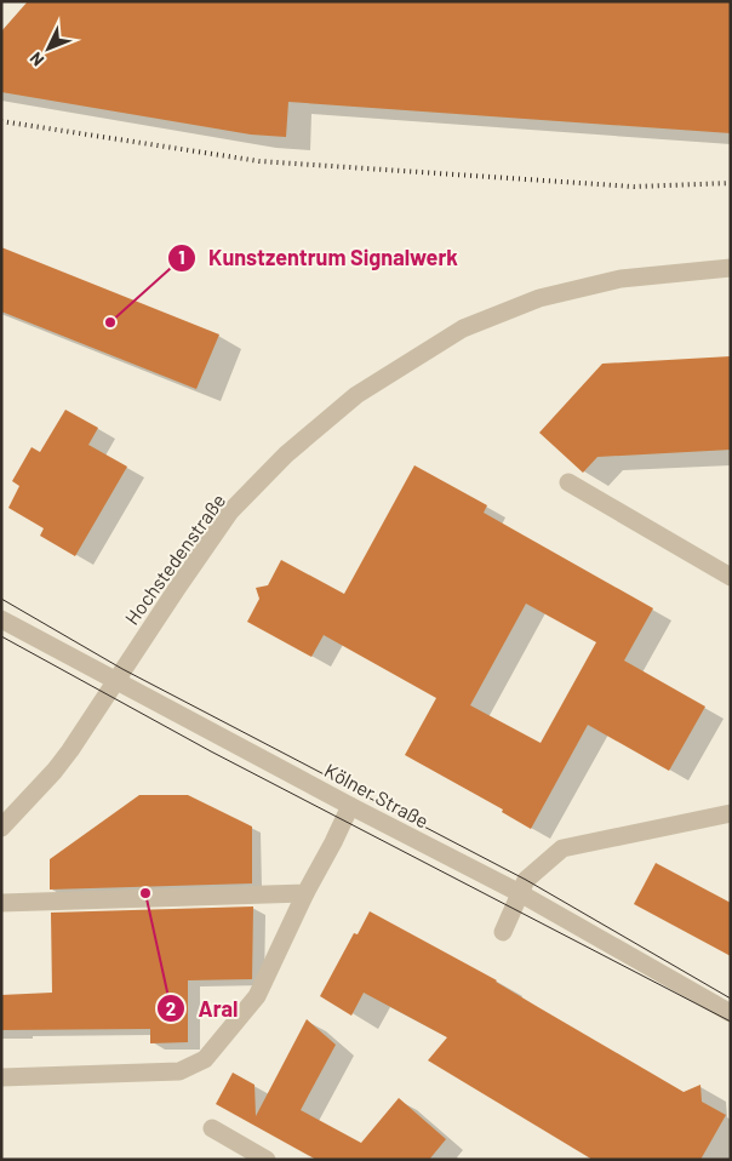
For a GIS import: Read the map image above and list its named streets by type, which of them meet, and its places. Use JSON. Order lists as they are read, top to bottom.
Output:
{
  "streets": {
    "street": ["Hochstedenstraße", "Kölner Straße"]
  },
  "crossings": [
    ["Hochstedenstraße", "Kölner Straße"]
  ],
  "places": ["Kunstzentrum Signalwerk", "Aral"],
  "north": "bottom left"
}
